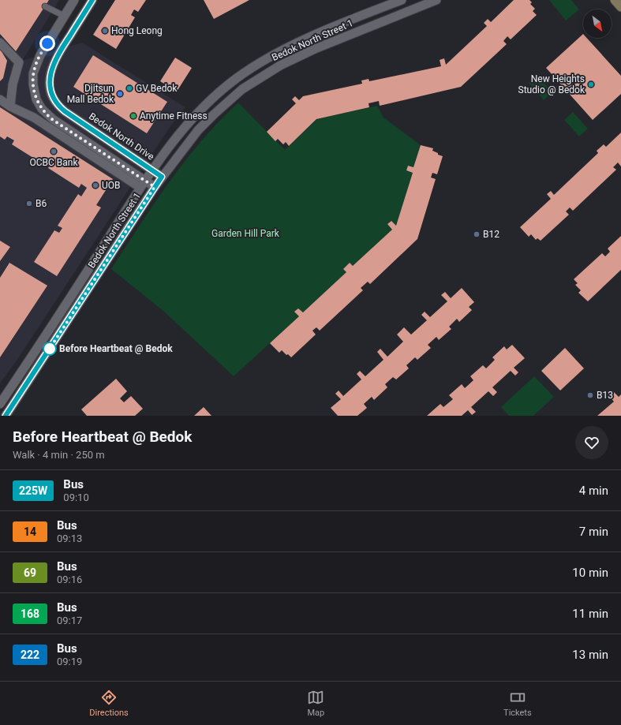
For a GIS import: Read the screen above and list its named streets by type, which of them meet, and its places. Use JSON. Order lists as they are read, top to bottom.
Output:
{
  "streets": {
    "street": ["Bedok North Street 1", "Bedok North Drive"]
  },
  "crossings": [
    ["Bedok North Street 1", "Bedok North Drive"]
  ],
  "parks": ["Garden Hill Park"],
  "places": [
    "Hong Leong",
    "New Heights Studio @ Bedok",
    "GV Bedok",
    "Djitsun Mall Bedok",
    "Anytime Fitness",
    "OCBC Bank",
    "UOB",
    "B6",
    "B12",
    "Before Heartbeat @ Bedok",
    "B13"
  ],
  "lines": ["bus line 225W"],
  "north": "bottom right",
  "page": {
    "heading": ["Before Heartbeat @ Bedok", "Walk · 4 min · 250 m"],
    "list": [
      {
        "mark": "225W",
        "name": "Bus",
        "note": "09:10",
        "value": "4 min"
      },
      {
        "mark": "14",
        "name": "Bus",
        "note": "09:13",
        "value": "7 min"
      },
      {
        "mark": "69",
        "name": "Bus",
        "note": "09:16",
        "value": "10 min"
      },
      {
        "mark": "168",
        "name": "Bus",
        "note": "09:17",
        "value": "11 min"
      },
      {
        "mark": "222",
        "name": "Bus",
        "note": "09:19",
        "value": "13 min"
      }
    ],
    "tabs": ["Directions", "Map", "Tickets"]
  }
}
